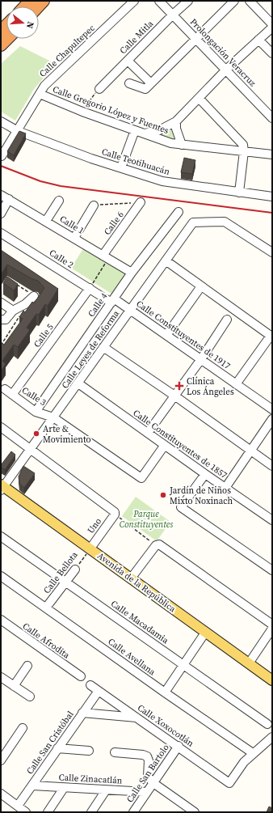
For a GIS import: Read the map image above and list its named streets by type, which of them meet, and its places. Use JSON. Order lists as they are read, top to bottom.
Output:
{
  "streets": {
    "main road": ["Avenida de la República"],
    "street": [
      "Calle Mitla",
      "Calle Chapultepec",
      "Prolongación Veracruz",
      "Calle Gregorio López y Fuentes",
      "Calle Teotihuacán",
      "Calle 6",
      "Calle 1",
      "Calle 2",
      "Calle 4",
      "Calle Constituyentes de 1917",
      "Calle 5",
      "Calle Leyes de Reforma",
      "Calle 3",
      "Calle Constituyentes de 1857",
      "Uno",
      "Calle Bellota",
      "Calle Macadamia",
      "Calle Afrodita",
      "Calle Avellana",
      "Calle Xoxocotlán",
      "Calle San Cristóbal",
      "Calle San Bartolo",
      "Calle Zinacatlán"
    ]
  },
  "crossings": [
    ["Calle Mitla", "Prolongación Veracruz"],
    ["Calle Chapultepec", "Calle Gregorio López y Fuentes"],
    ["Calle Chapultepec", "Calle Teotihuacán"],
    ["Calle 6", "Calle 1"],
    ["Calle 1", "Calle 4"],
    ["Calle 2", "Calle 4"],
    ["Calle 2", "Calle Constituyentes de 1917"],
    ["Calle 2", "Calle 5"],
    ["Calle 4", "Calle Constituyentes de 1917"],
    ["Calle 4", "Calle 3"],
    ["Calle Constituyentes de 1917", "Calle Leyes de Reforma"],
    ["Calle 5", "Calle 3"],
    ["Calle Leyes de Reforma", "Calle 3"],
    ["Calle Leyes de Reforma", "Calle Constituyentes de 1857"],
    ["Calle Leyes de Reforma", "Avenida de la República"],
    ["Calle 3", "Calle Constituyentes de 1857"],
    ["Uno", "Calle Bellota"],
    ["Uno", "Avenida de la República"],
    ["Calle Bellota", "Avenida de la República"],
    ["Calle Bellota", "Calle Macadamia"],
    ["Calle Bellota", "Calle Avellana"],
    ["Calle Avellana", "Calle Xoxocotlán"],
    ["Calle Xoxocotlán", "Calle San Cristóbal"],
    ["Calle Xoxocotlán", "Calle San Bartolo"],
    ["Calle San Cristóbal", "Calle Zinacatlán"],
    ["Calle San Bartolo", "Calle Zinacatlán"]
  ],
  "parks": ["Parque Constituyentes"],
  "places": {
    "health": ["Clínica Los Ángeles"],
    "other": ["Arte & Movimiento", "Jardín de Niños Mixto Noxinach"]
  },
  "north": "right"
}
